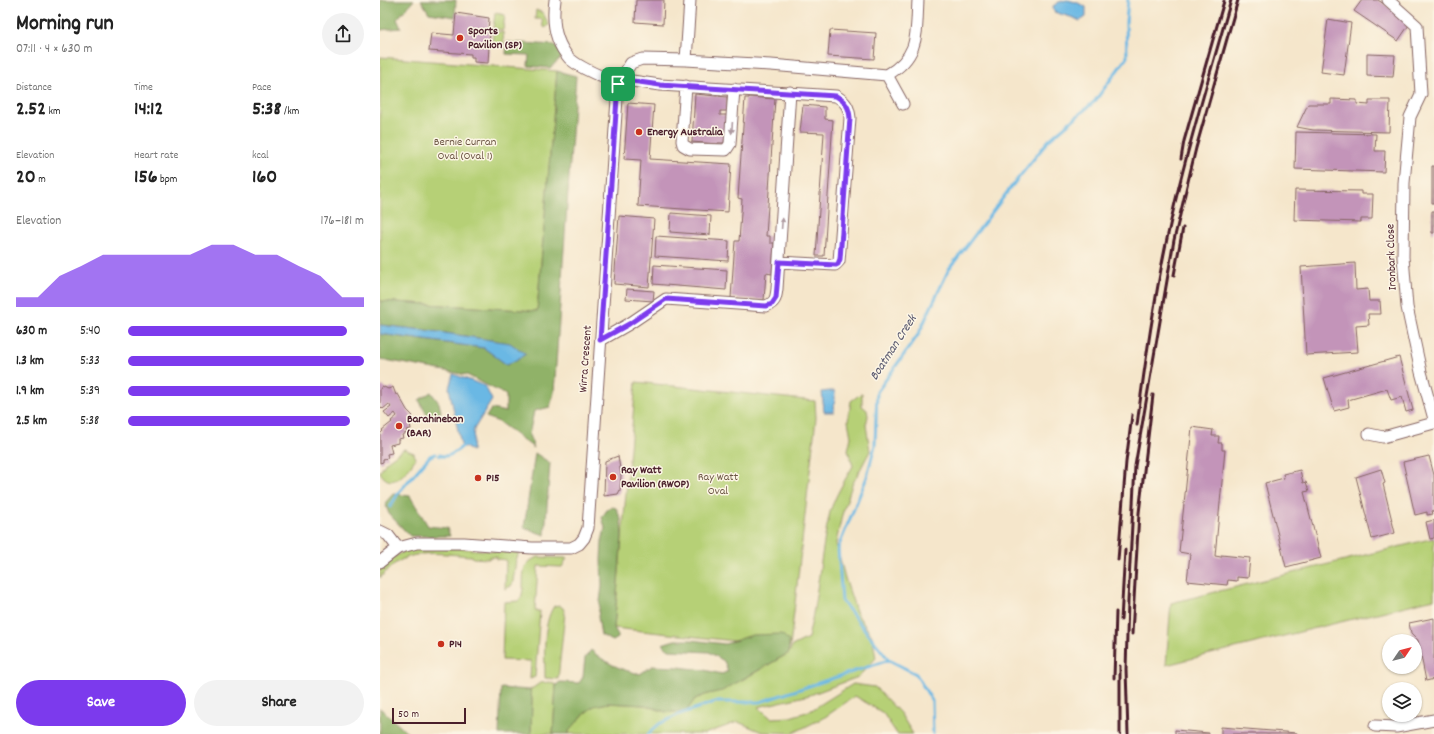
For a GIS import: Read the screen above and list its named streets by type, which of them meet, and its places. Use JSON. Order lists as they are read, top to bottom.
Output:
{
  "streets": {
    "street": ["Ironbark Close", "Wirra Crescent"]
  },
  "water": ["Boatman Creek"],
  "parks": ["Bernie Curran Oval (Oval 1)", "Ray Watt Oval"],
  "places": [
    "Sports Pavilion (SP)",
    "Energy Australia",
    "Barahineban (BAR)",
    "Ray Watt Pavilion (RWOP)",
    "P15",
    "P14"
  ],
  "scale_bar": "50 m",
  "north": "top right",
  "page": {
    "heading": ["Morning run", "07:11 · 4 × 630 m"],
    "stats": [
      ["Distance", "2.52 km"],
      ["Time", "14:12"],
      ["Pace", "5:38 /km"],
      ["Elevation", "20 m"],
      ["Heart rate", "156 bpm"],
      ["kcal", "160"]
    ],
    "chart": ["Elevation", "176–181 m"],
    "list": [
      {
        "name": "630 m",
        "note": "5:40"
      },
      {
        "name": "1.3 km",
        "note": "5:33"
      },
      {
        "name": "1.9 km",
        "note": "5:39"
      },
      {
        "name": "2.5 km",
        "note": "5:38"
      }
    ],
    "buttons": ["Save", "Share"],
    "scale": "50 m"
  }
}
